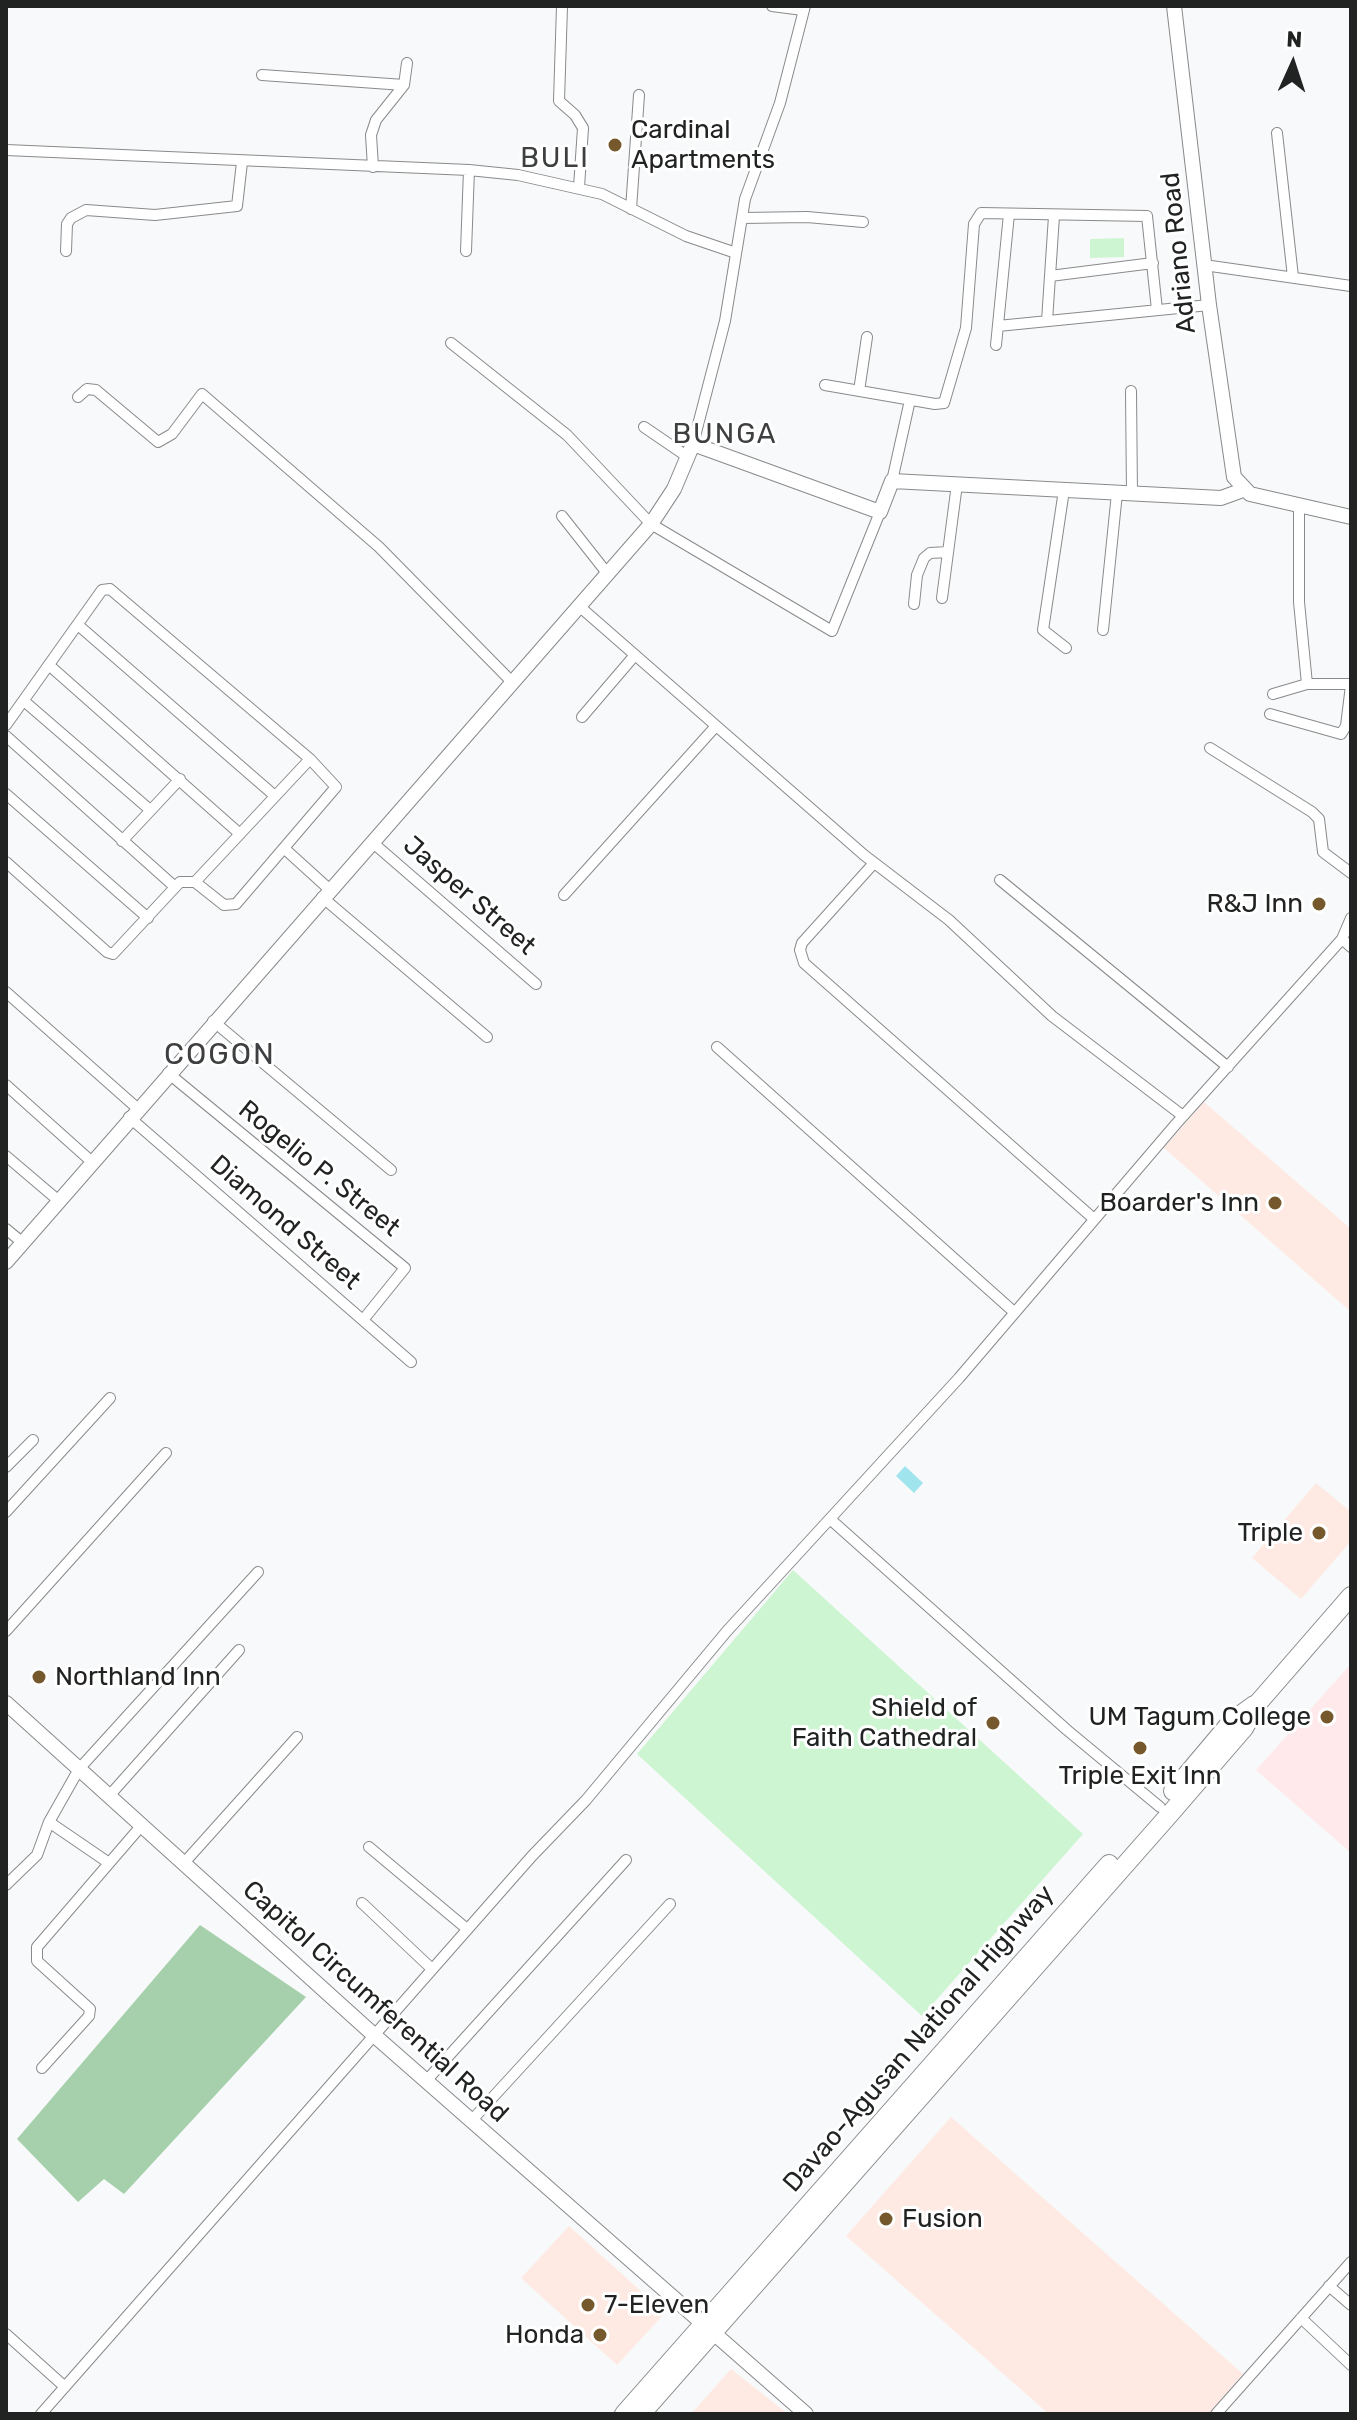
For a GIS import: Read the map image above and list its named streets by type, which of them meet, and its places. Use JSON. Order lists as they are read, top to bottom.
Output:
{
  "streets": {
    "highway": ["Davao-Agusan National Highway"],
    "street": [
      "Adriano Road",
      "Jasper Street",
      "Rogelio P. Street",
      "Diamond Street",
      "Capitol Circumferential Road"
    ]
  },
  "crossings": [
    ["Rogelio P. Street", "Diamond Street"],
    ["Capitol Circumferential Road", "Davao-Agusan National Highway"]
  ],
  "districts": ["BULI", "BUNGA", "COGON"],
  "places": [
    "Cardinal Apartments",
    "R&J Inn",
    "Boarder's Inn",
    "Triple",
    "Northland Inn",
    "UM Tagum College",
    "Shield of Faith Cathedral",
    "Triple Exit Inn",
    "Fusion",
    "7-Eleven",
    "Honda"
  ],
  "north": "top"
}
